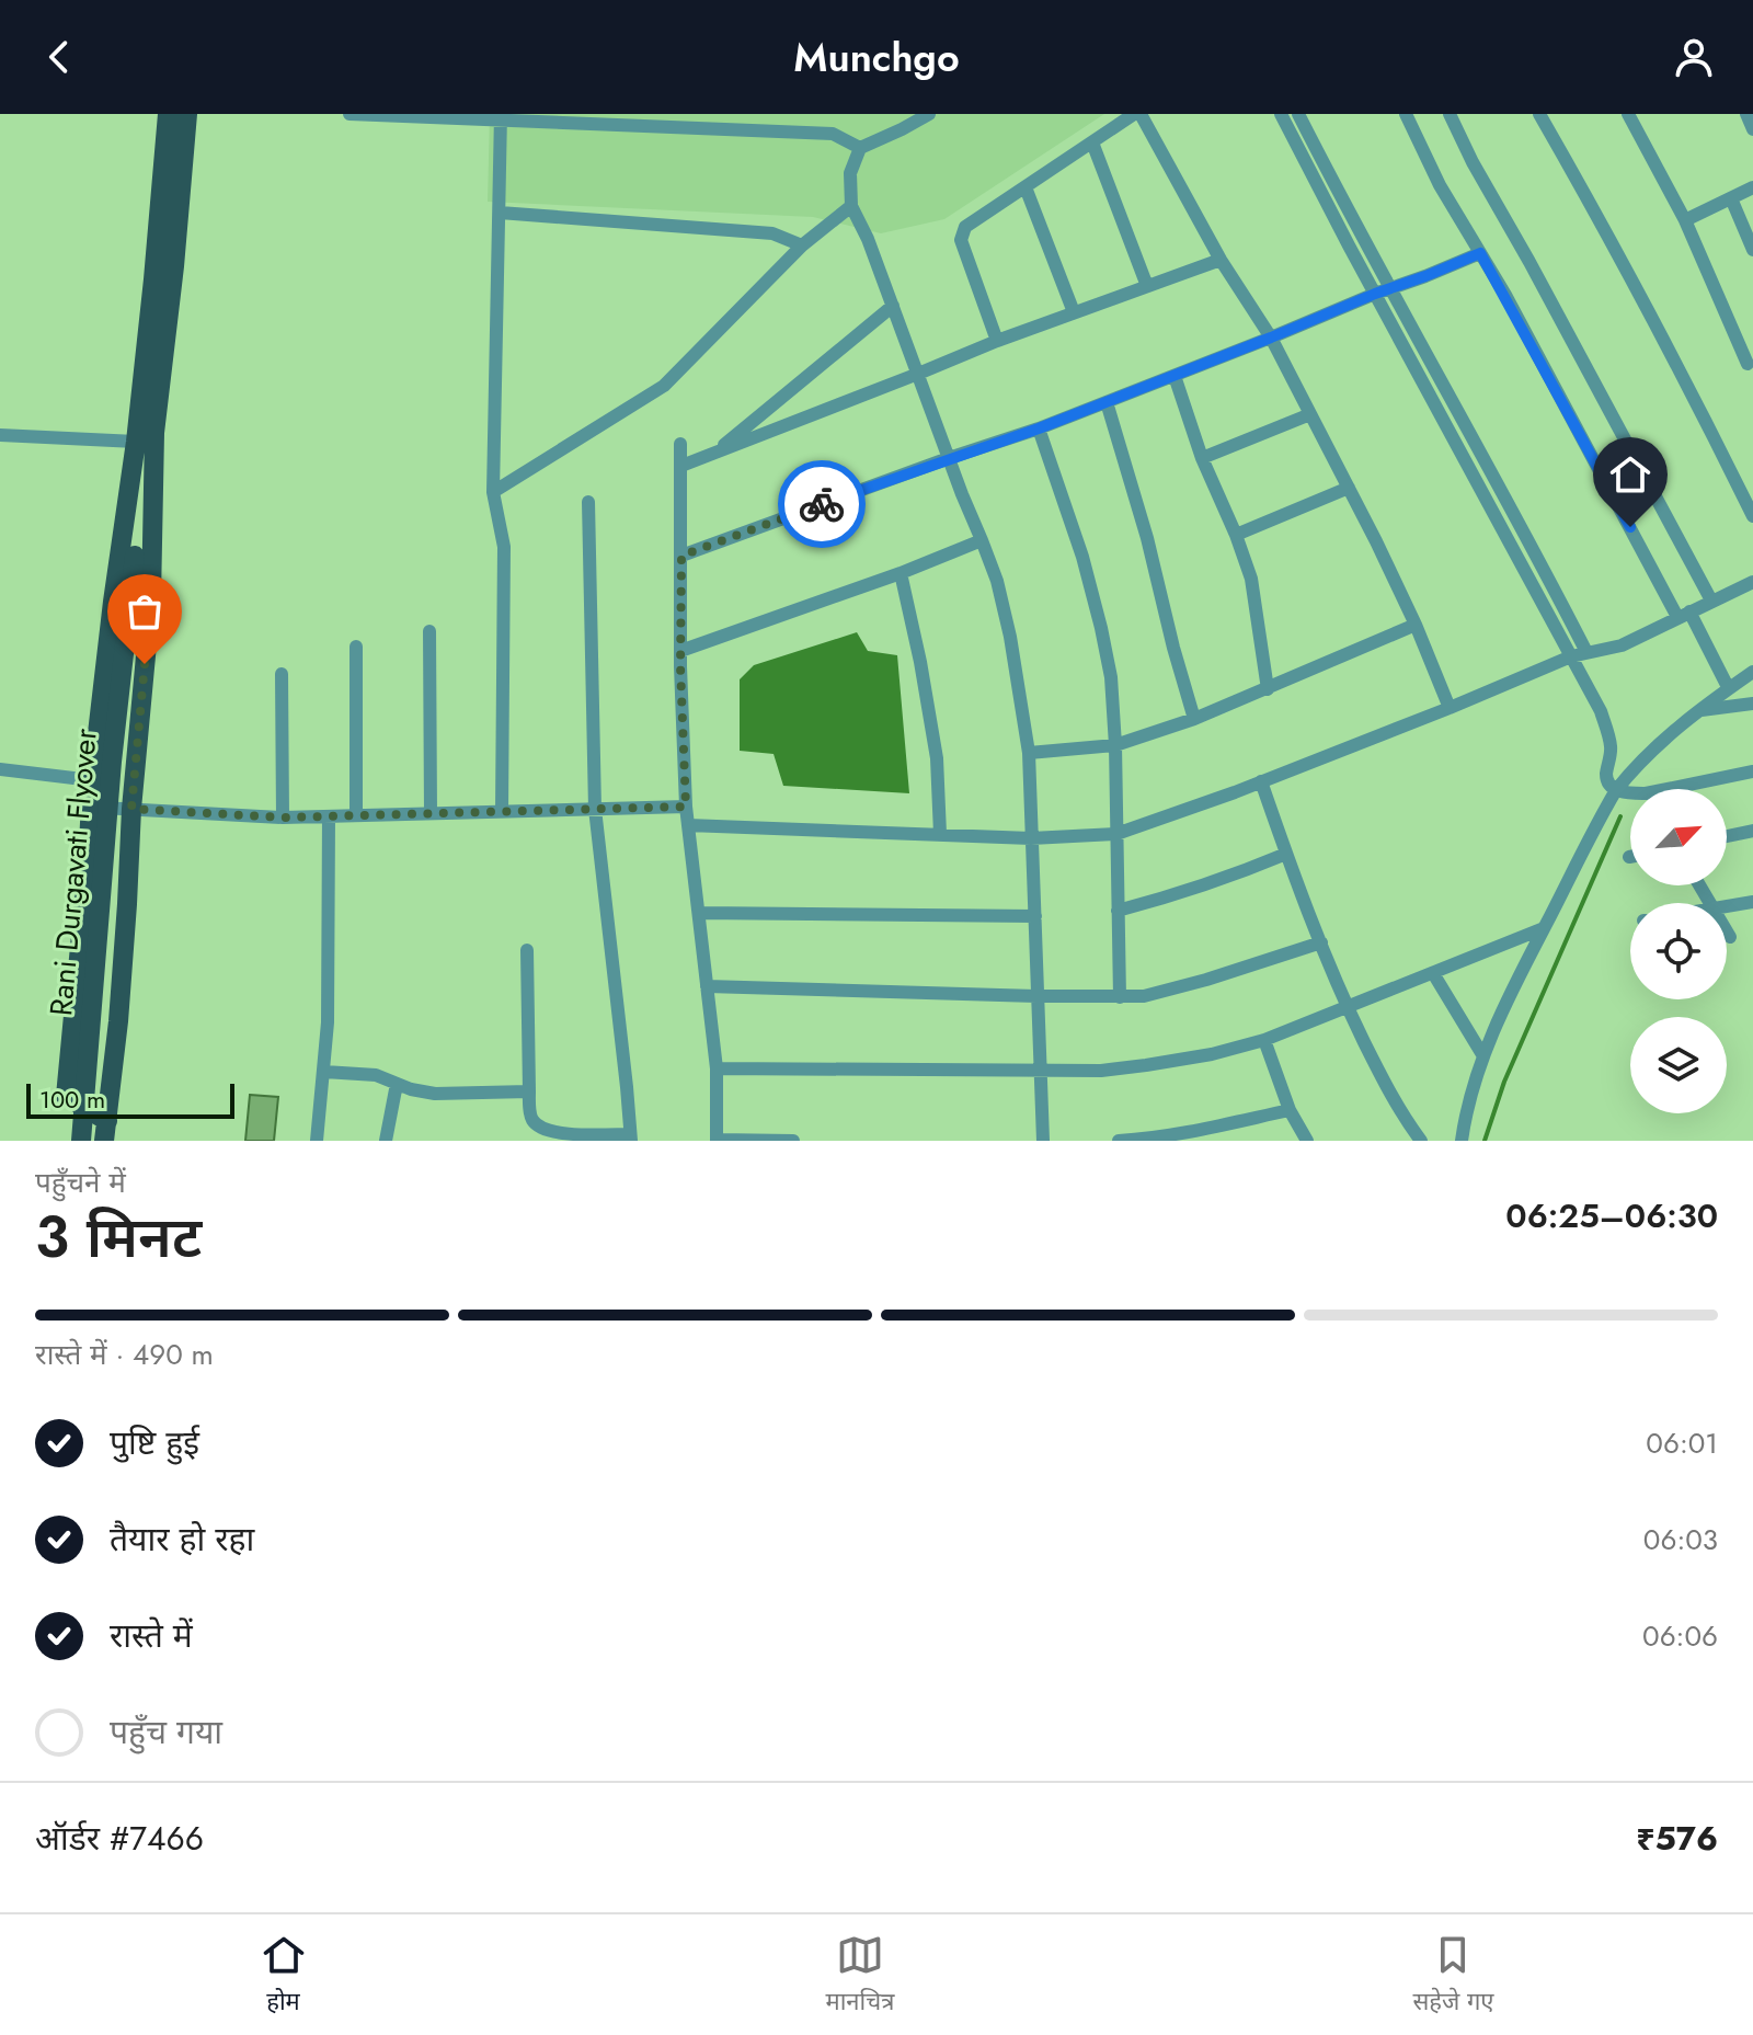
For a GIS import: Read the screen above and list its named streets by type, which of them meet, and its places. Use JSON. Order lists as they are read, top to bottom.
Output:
{
  "streets": {
    "main road": ["Rani Durgavati Flyover"]
  },
  "scale_bar": "100 m",
  "north": "top right",
  "page": {
    "header": "Munchgo",
    "scale": "100 m",
    "heading": ["3 मिनट", "पहुँचने में", "06:25–06:30"],
    "panel": ["ऑर्डर #7466", "₹576"],
    "bar": "रास्ते में · 490 m",
    "list": [
      ["पुष्टि हुई", "06:01"],
      ["तैयार हो रहा", "06:03"],
      ["रास्ते में", "06:06"],
      "पहुँच गया"
    ],
    "tabs": ["होम", "मानचित्र", "सहेजे गए"]
  }
}
